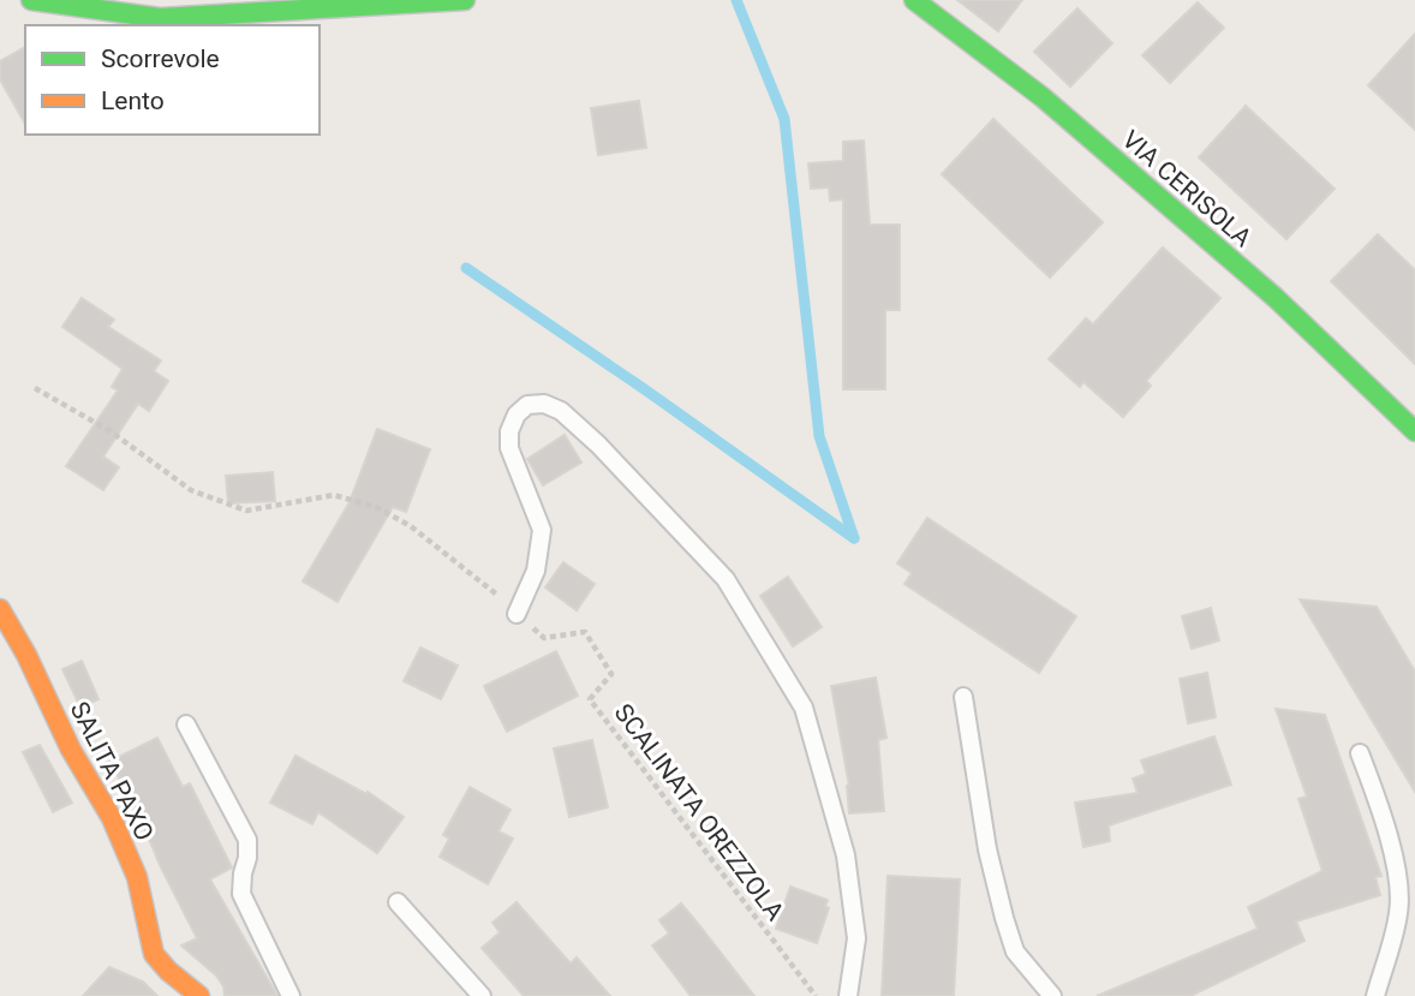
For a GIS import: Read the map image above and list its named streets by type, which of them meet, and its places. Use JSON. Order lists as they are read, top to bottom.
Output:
{
  "streets": {
    "street": ["VIA CERISOLA", "SALITA PAXO"],
    "path": ["SCALINATA OREZZOLA"]
  },
  "legend": ["Scorrevole", "Lento"]
}
